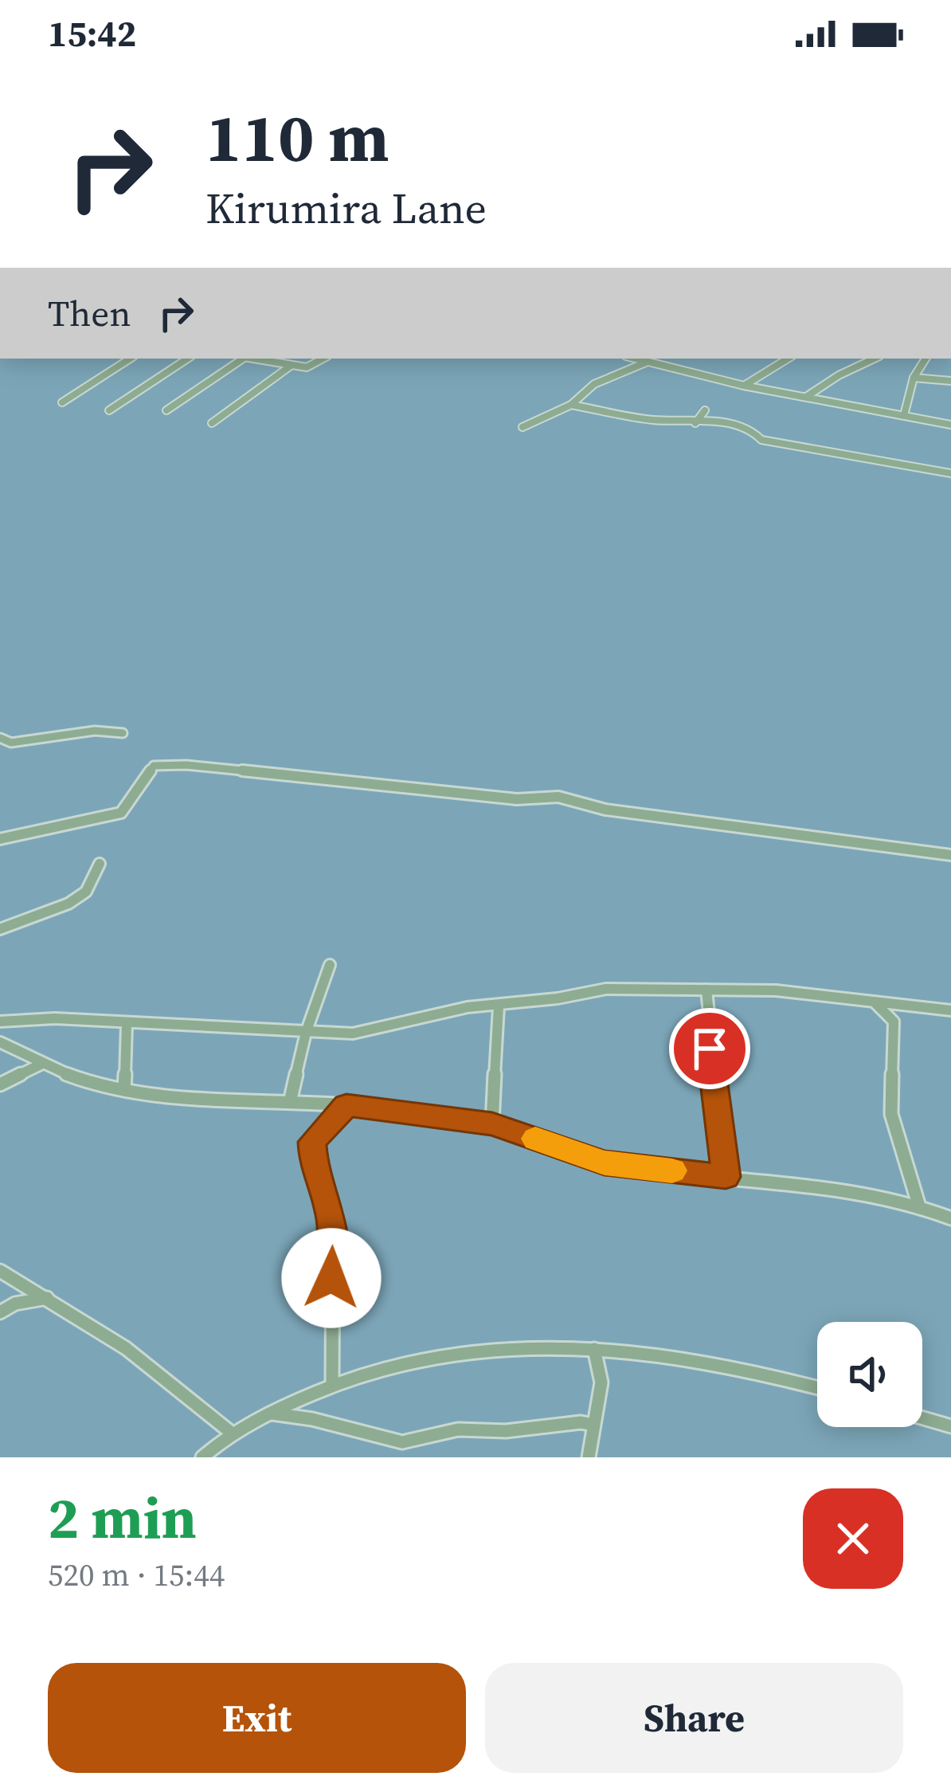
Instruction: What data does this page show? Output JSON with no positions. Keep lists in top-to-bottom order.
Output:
{
  "page": {
    "status": "15:42",
    "turn": ["110 m", "Kirumira Lane"],
    "then": "Then",
    "heading": ["2 min", "520 m · 15:44"],
    "buttons": ["Exit", "Share"]
  }
}
